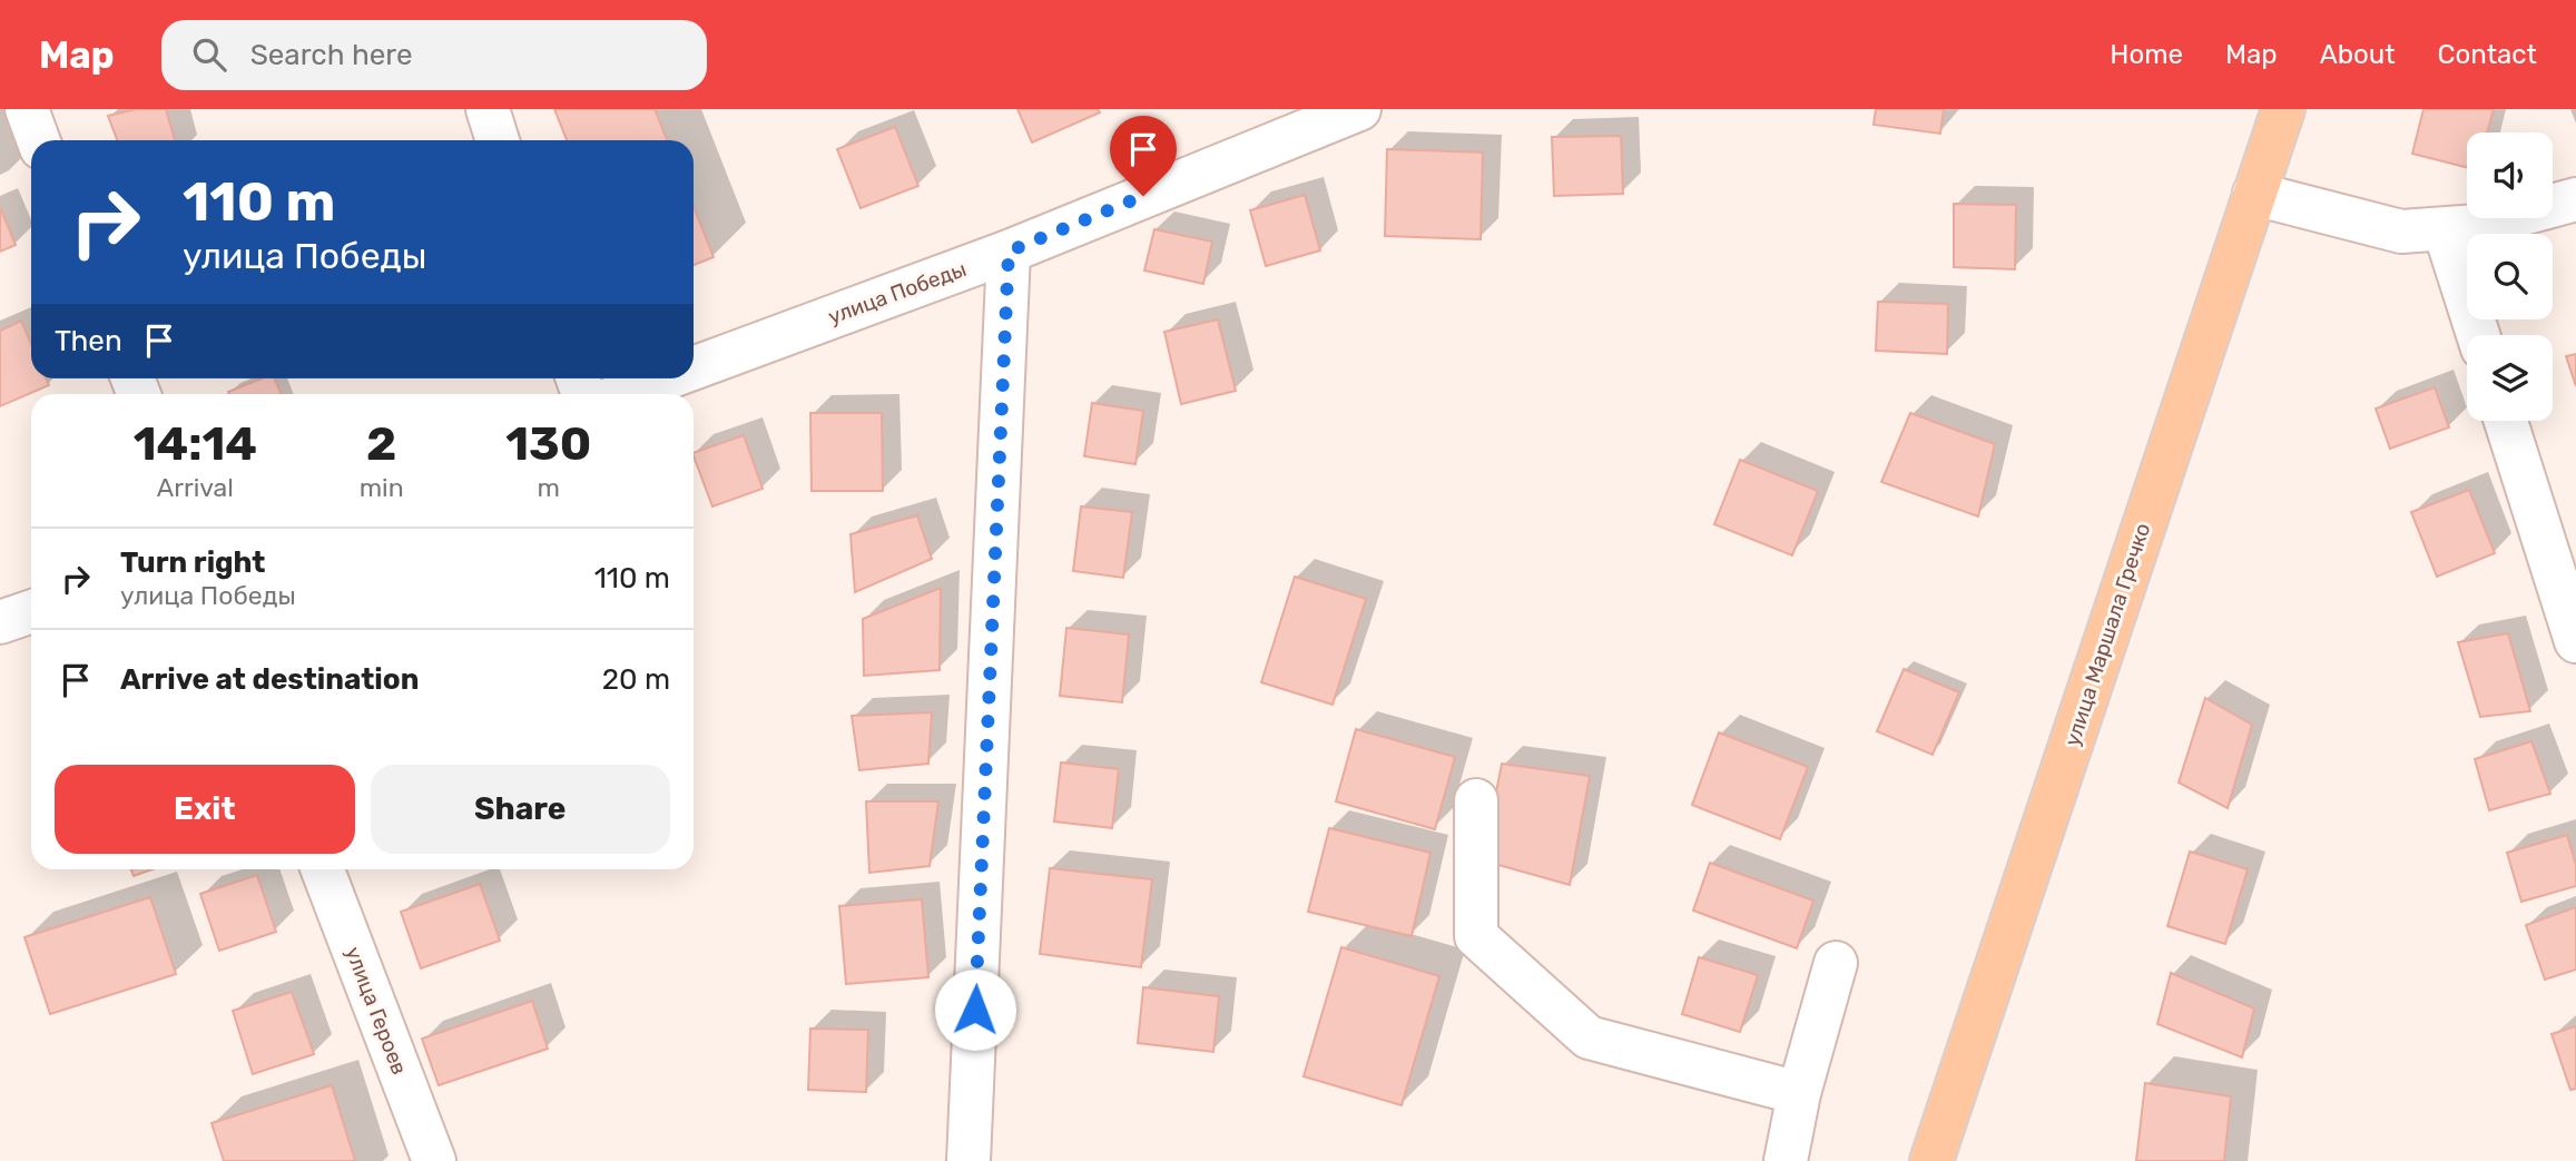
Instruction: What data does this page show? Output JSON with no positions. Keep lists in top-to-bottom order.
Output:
{
  "streets": {
    "main road": ["улица Маршала Гречко"],
    "street": ["улица Победы", "улица Героев"]
  },
  "page": {
    "header": "Map",
    "search": "Search here",
    "nav": [
      "Home",
      "Map",
      "About",
      "Contact"
    ],
    "turn": ["110 m", "улица Победы"],
    "then": "Then",
    "eta": [
      "14:14",
      "Arrival",
      "2",
      "min",
      "130",
      "m"
    ],
    "list": [
      {
        "name": "Turn right",
        "note": "улица Победы",
        "value": "110 m"
      },
      {
        "name": "Arrive at destination",
        "value": "20 m"
      }
    ],
    "buttons": ["Exit", "Share"]
  }
}
